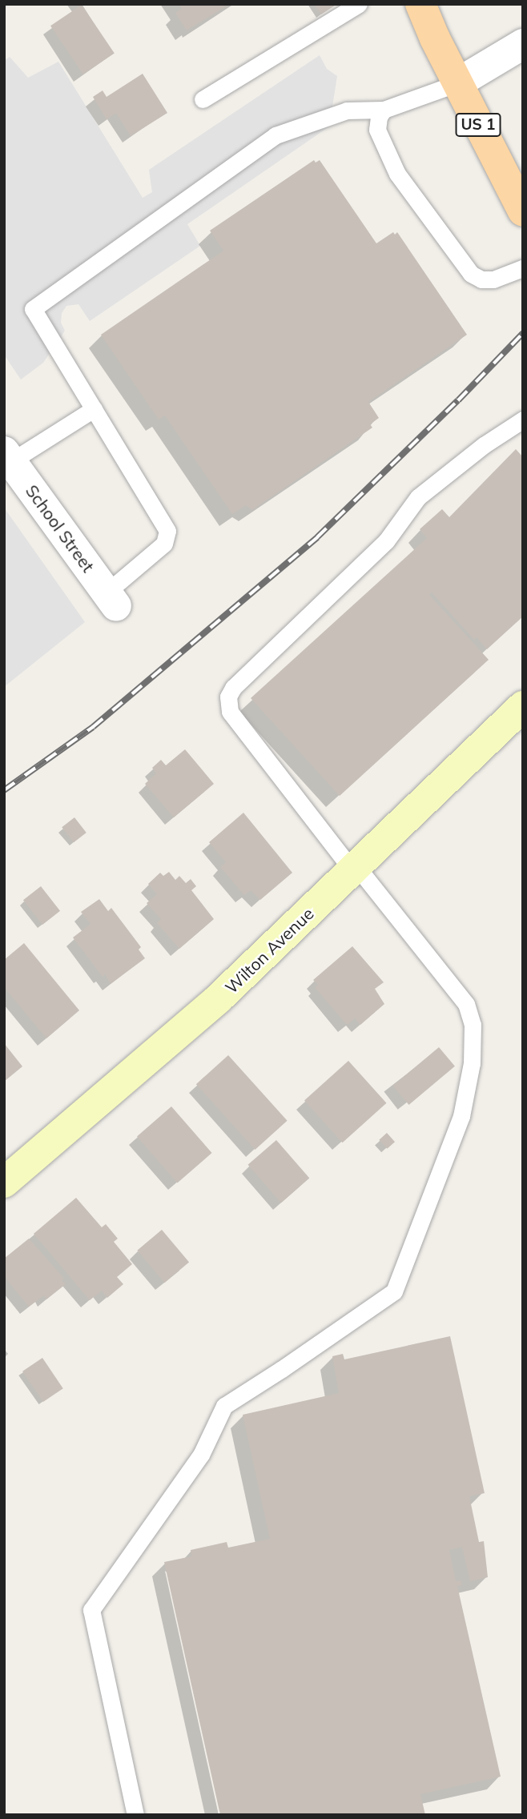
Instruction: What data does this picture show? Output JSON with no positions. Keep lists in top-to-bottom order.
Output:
{
  "streets": {
    "main road": ["US 1", "Wilton Avenue"],
    "street": ["School Street"]
  }
}
